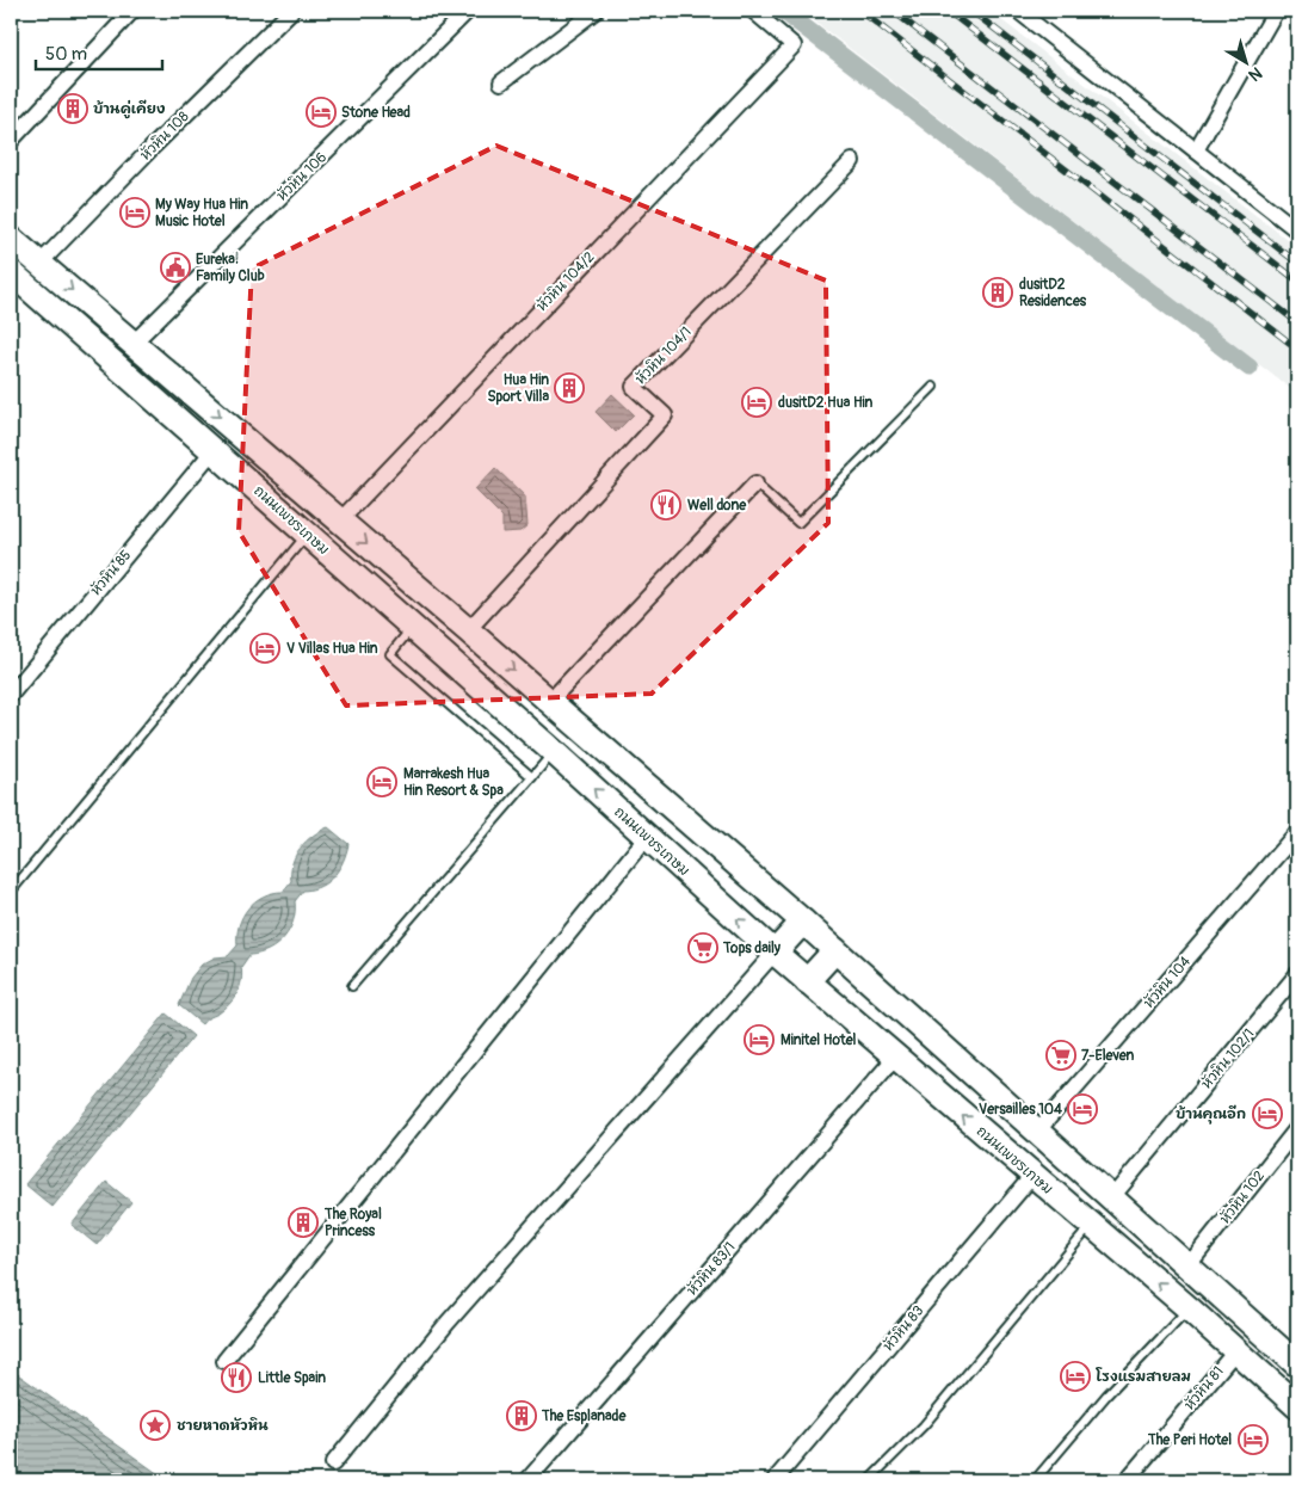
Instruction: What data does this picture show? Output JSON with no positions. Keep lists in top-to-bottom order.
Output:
{
  "streets": {
    "main road": ["ถนนเพชรเกษม"],
    "street": [
      "หัวหิน 108",
      "หัวหิน 106",
      "หัวหิน 104/2",
      "หัวหิน 104/1",
      "หัวหิน 85",
      "หัวหิน 104",
      "หัวหิน 102/1",
      "หัวหิน 102",
      "หัวหิน 83/1",
      "หัวหิน 83",
      "หัวหิน 81"
    ]
  },
  "crossings": [
    ["หัวหิน 108", "ถนนเพชรเกษม"],
    ["หัวหิน 106", "ถนนเพชรเกษม"],
    ["หัวหิน 104/2", "ถนนเพชรเกษม"],
    ["หัวหิน 104/1", "ถนนเพชรเกษม"],
    ["ถนนเพชรเกษม", "หัวหิน 85"],
    ["ถนนเพชรเกษม", "หัวหิน 104"],
    ["ถนนเพชรเกษม", "หัวหิน 102/1"],
    ["ถนนเพชรเกษม", "หัวหิน 102"],
    ["ถนนเพชรเกษม", "หัวหิน 83/1"],
    ["ถนนเพชรเกษม", "หัวหิน 83"],
    ["ถนนเพชรเกษม", "หัวหิน 81"]
  ],
  "places": {
    "building": [
      "บ้านคู่เคียง",
      "dusitD2 Residences",
      "Hua Hin Sport Villa",
      "The Royal Princess",
      "The Esplanade"
    ],
    "hotel": [
      "Stone Head",
      "My Way Hua Hin Music Hotel",
      "dusitD2 Hua Hin",
      "V Villas Hua Hin",
      "Marrakesh Hua Hin Resort & Spa",
      "Minitel Hotel",
      "Versailles 104",
      "บ้านคุณอีก",
      "โรงแรมสายลม",
      "The Peri Hotel"
    ],
    "public building": ["Eureka! Family Club"],
    "restaurant": ["Well done", "Little Spain"],
    "supermarket": ["Tops daily", "7-Eleven"],
    "place": ["ชายหาดหัวหิน"]
  },
  "scale_bar": "50 m",
  "north": "bottom right"
}
